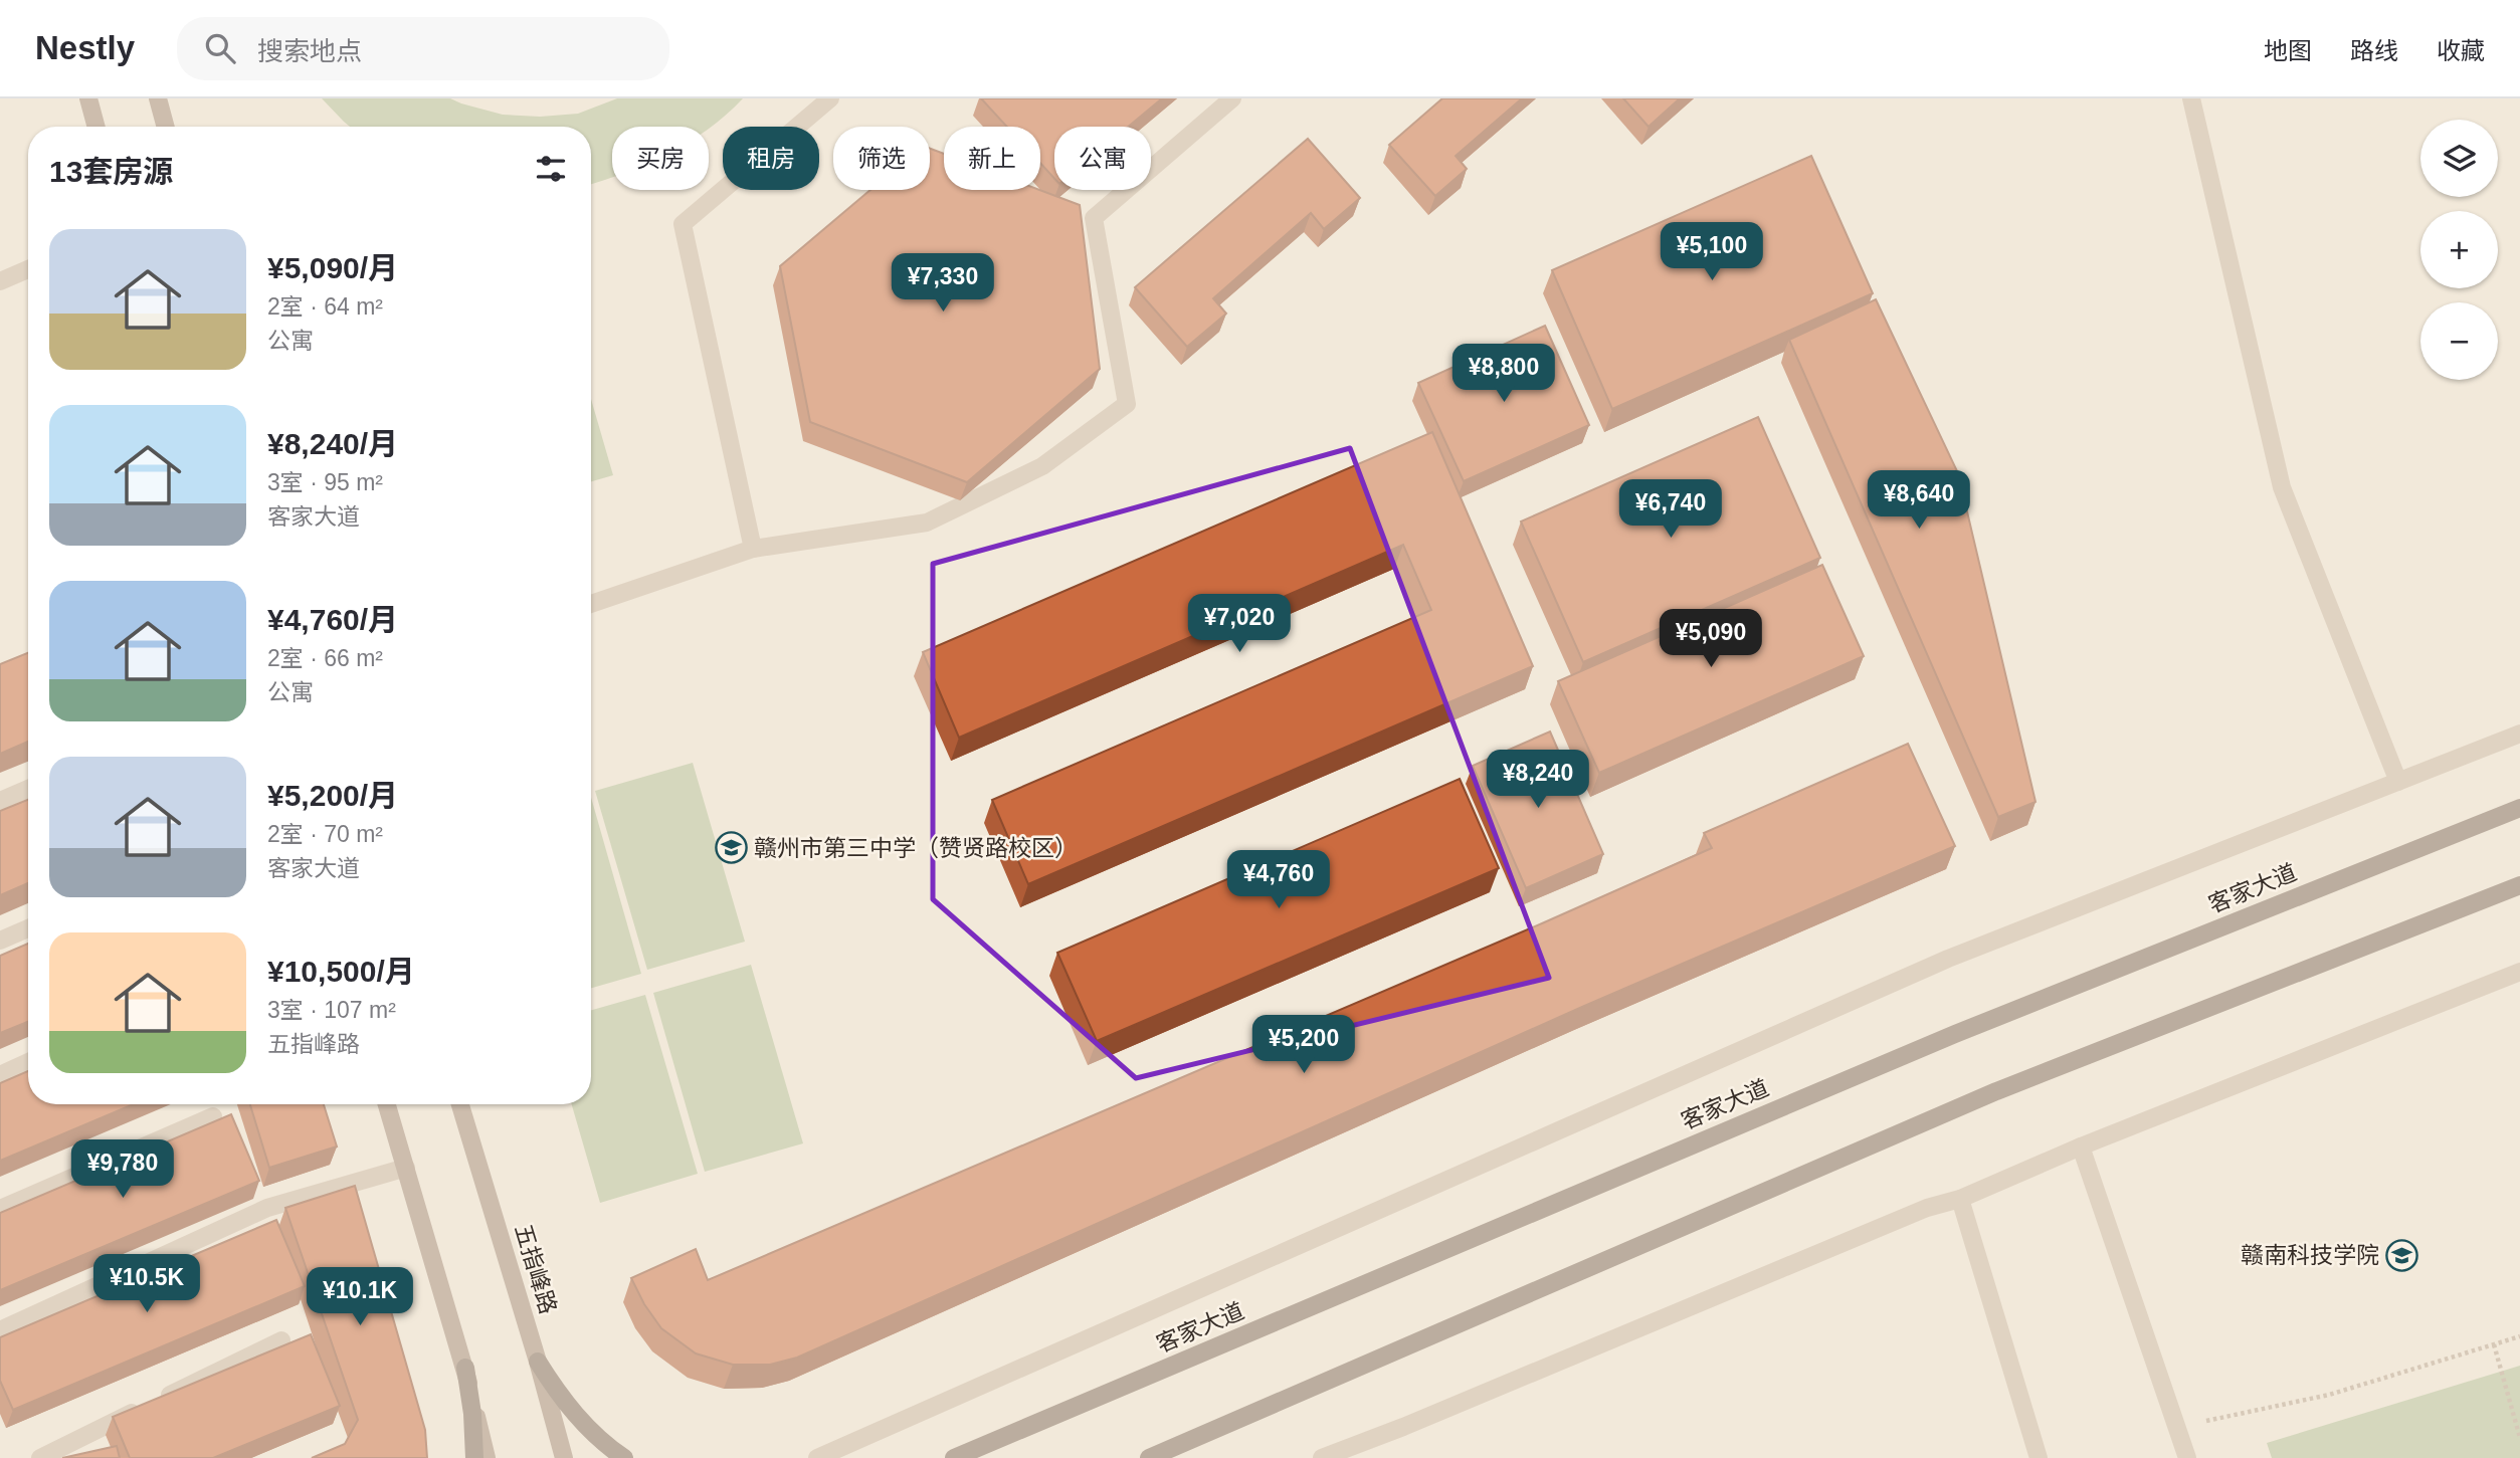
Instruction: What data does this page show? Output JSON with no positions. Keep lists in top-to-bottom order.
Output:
{
  "streets": {
    "main road": ["客家大道", "五指峰路"]
  },
  "places": {
    "school or university": ["赣州市第三中学（赞贤路校区）", "赣南科技学院"]
  },
  "page": {
    "header": "Nestly",
    "search": "搜索地点",
    "nav": ["地图", "路线", "收藏"],
    "map_buttons": ["+", "−"],
    "chip": [
      "买房",
      "租房",
      "筛选",
      "新上",
      "公寓"
    ],
    "heading": "13套房源",
    "list": [
      {
        "name": "¥5,090/月",
        "note": "2室 · 64 m² · 公寓"
      },
      {
        "name": "¥8,240/月",
        "note": "3室 · 95 m² · 客家大道"
      },
      {
        "name": "¥4,760/月",
        "note": "2室 · 66 m² · 公寓"
      },
      {
        "name": "¥5,200/月",
        "note": "2室 · 70 m² · 客家大道"
      },
      {
        "name": "¥10,500/月",
        "note": "3室 · 107 m² · 五指峰路"
      }
    ],
    "price": [
      "¥5,100",
      "¥7,330",
      "¥8,800",
      "¥8,640",
      "¥6,740",
      "¥7,020",
      "¥5,090",
      "¥8,240",
      "¥4,760",
      "¥5,200",
      "¥9,780",
      "¥10.5K",
      "¥10.1K"
    ]
  }
}
